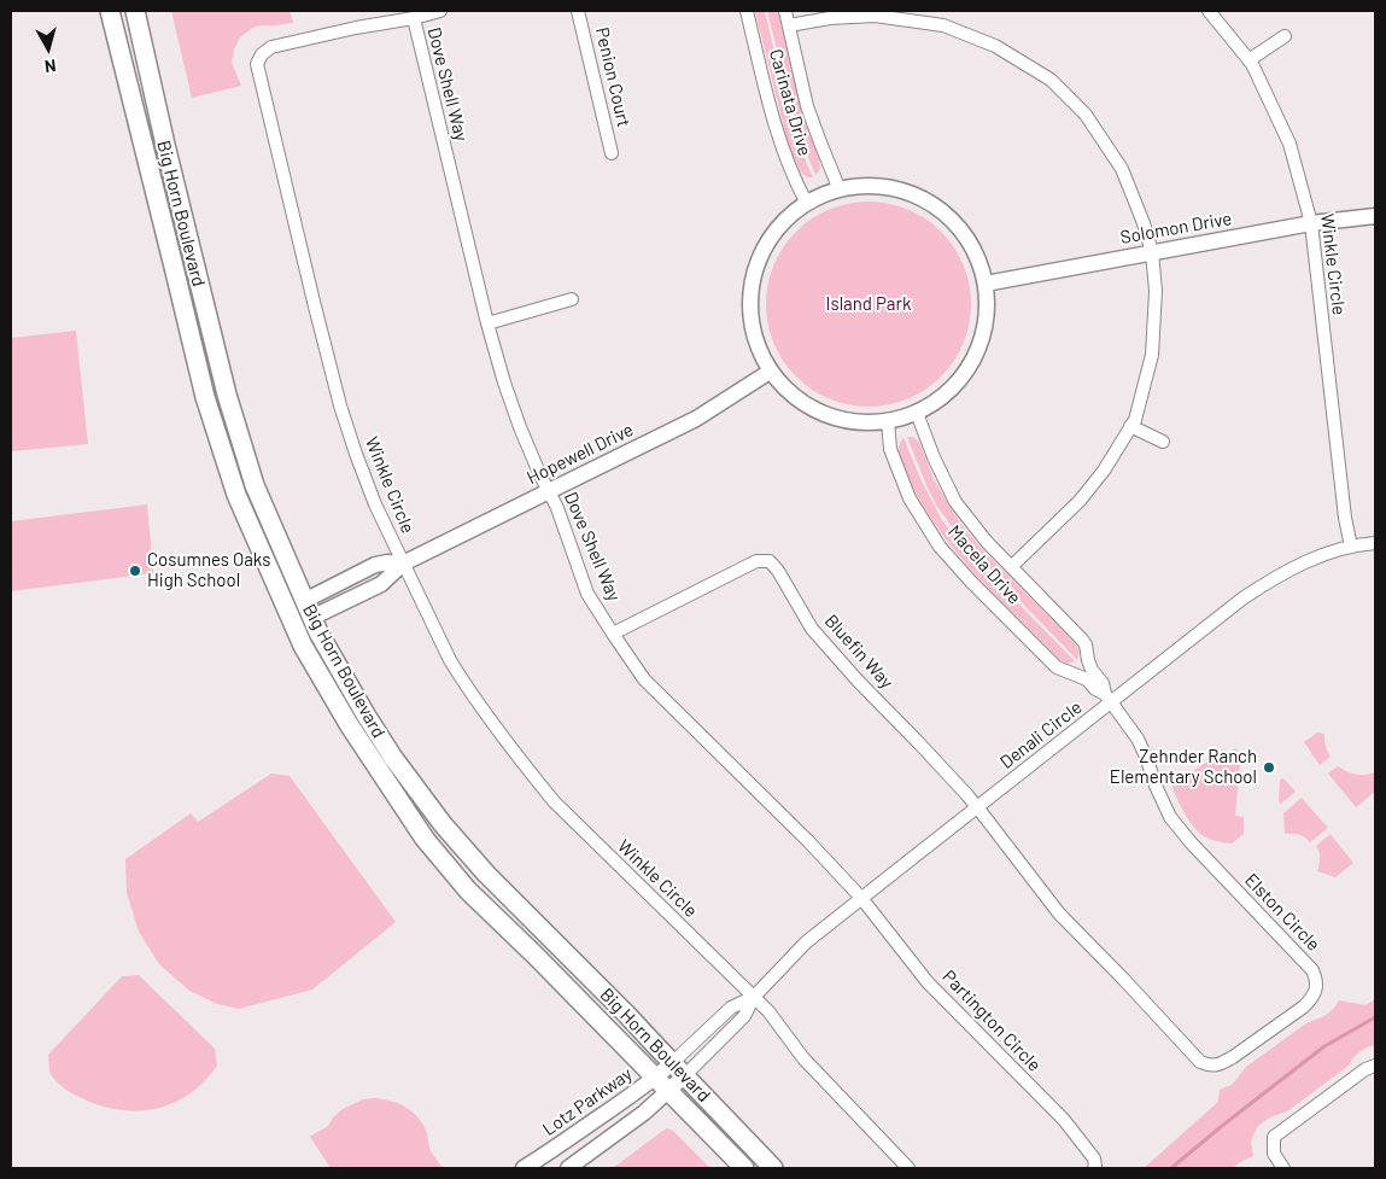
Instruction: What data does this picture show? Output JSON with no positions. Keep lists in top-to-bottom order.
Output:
{
  "streets": {
    "main road": ["Big Horn Boulevard"],
    "street": [
      "Penion Court",
      "Dove Shell Way",
      "Carinata Drive",
      "Solomon Drive",
      "Winkle Circle",
      "Hopewell Drive",
      "Macela Drive",
      "Bluefin Way",
      "Denali Circle",
      "Elston Circle",
      "Partington Circle",
      "Lotz Parkway"
    ]
  },
  "crossings": [
    ["Dove Shell Way", "Winkle Circle"],
    ["Dove Shell Way", "Hopewell Drive"],
    ["Dove Shell Way", "Bluefin Way"],
    ["Dove Shell Way", "Denali Circle"],
    ["Dove Shell Way", "Partington Circle"],
    ["Big Horn Boulevard", "Hopewell Drive"],
    ["Big Horn Boulevard", "Denali Circle"],
    ["Big Horn Boulevard", "Lotz Parkway"],
    ["Solomon Drive", "Winkle Circle"],
    ["Winkle Circle", "Hopewell Drive"],
    ["Winkle Circle", "Denali Circle"],
    ["Macela Drive", "Denali Circle"],
    ["Macela Drive", "Elston Circle"],
    ["Bluefin Way", "Denali Circle"],
    ["Bluefin Way", "Elston Circle"],
    ["Denali Circle", "Elston Circle"],
    ["Denali Circle", "Partington Circle"],
    ["Denali Circle", "Lotz Parkway"]
  ],
  "parks": ["Island Park"],
  "places": ["Cosumnes Oaks High School", "Zehnder Ranch Elementary School"],
  "north": "bottom"
}
